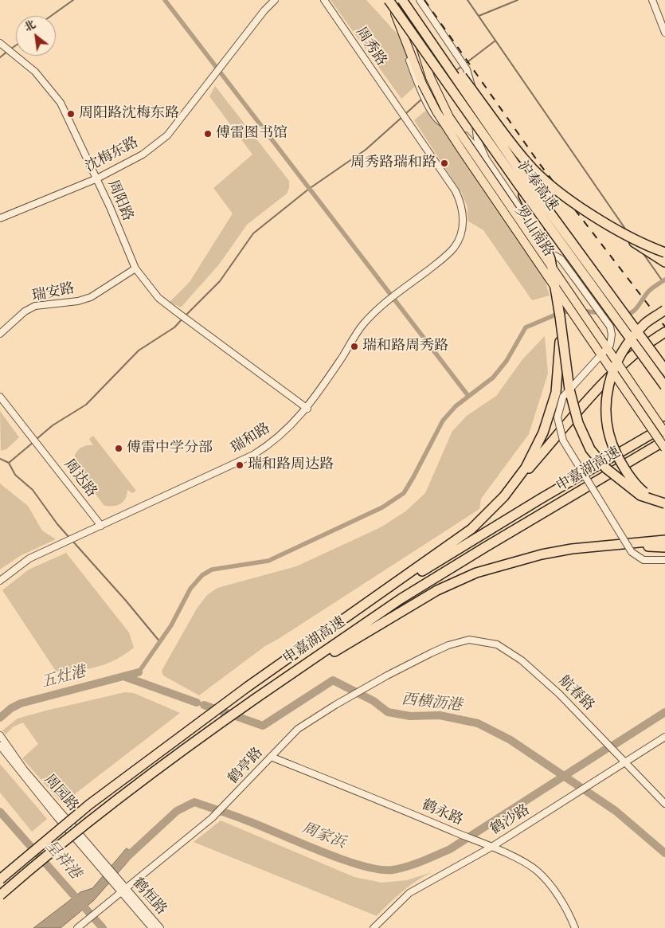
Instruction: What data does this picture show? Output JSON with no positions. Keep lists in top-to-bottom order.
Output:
{
  "streets": {
    "highway": ["沪奉高速", "申嘉湖高速"],
    "main road": ["罗山南路"],
    "street": [
      "周秀路",
      "沈梅东路",
      "周阳路",
      "瑞安路",
      "瑞和路",
      "周达路",
      "航春路",
      "鹤亭路",
      "周园路",
      "鹤永路",
      "鹤沙路",
      "鹤恒路"
    ]
  },
  "crossings": [
    ["周秀路", "瑞和路"],
    ["沈梅东路", "周阳路"],
    ["沪奉高速", "罗山南路"],
    ["周阳路", "瑞安路"],
    ["周阳路", "瑞和路"],
    ["瑞和路", "周达路"],
    ["航春路", "鹤亭路"],
    ["航春路", "鹤沙路"],
    ["鹤亭路", "鹤永路"],
    ["鹤亭路", "鹤恒路"],
    ["周园路", "鹤恒路"],
    ["鹤永路", "鹤沙路"]
  ],
  "water": [
    "五灶港",
    "西横沥港",
    "周家浜",
    "呈祥港"
  ],
  "places": [
    "周阳路沈梅东路",
    "傅雷图书馆",
    "周秀路瑞和路",
    "瑞和路周秀路",
    "傅雷中学分部",
    "瑞和路周达路"
  ],
  "north": "top left"
}
